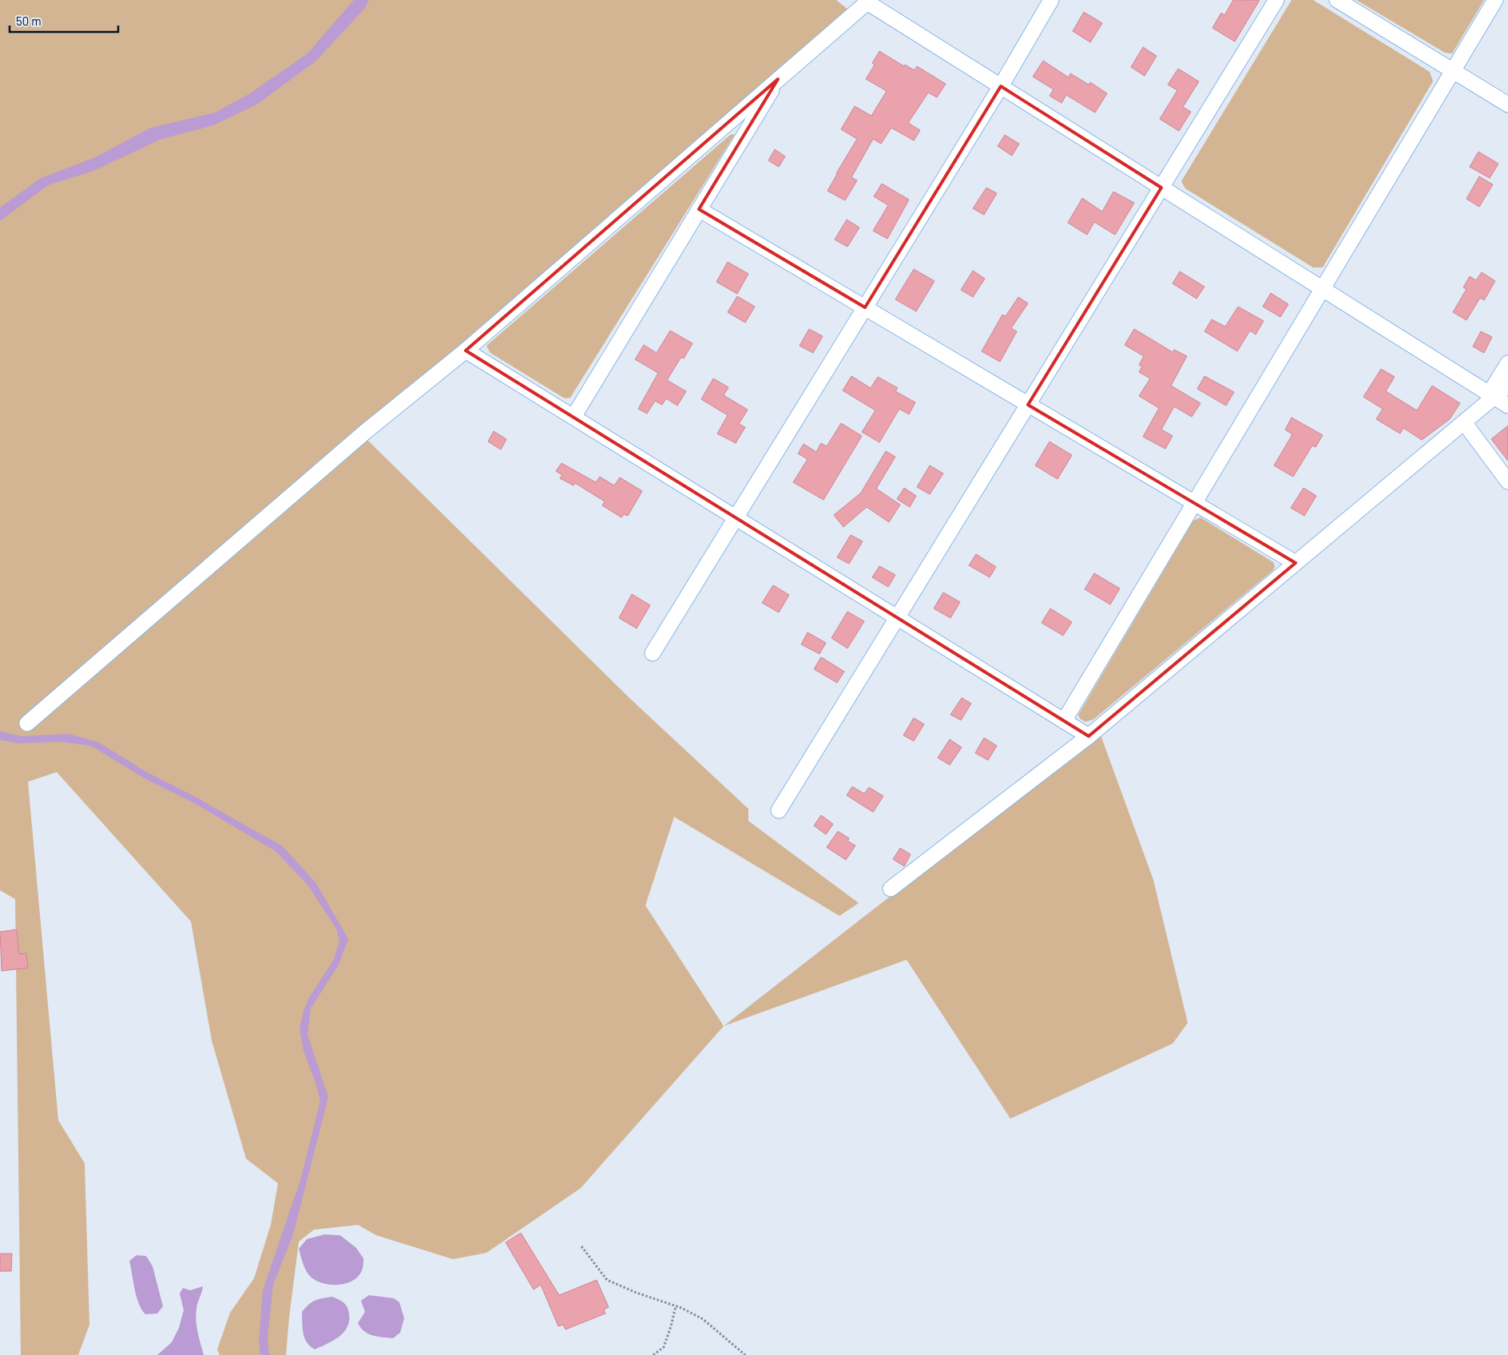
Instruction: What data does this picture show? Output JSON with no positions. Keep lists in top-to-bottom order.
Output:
{
  "scale_bar": "50 m"
}
